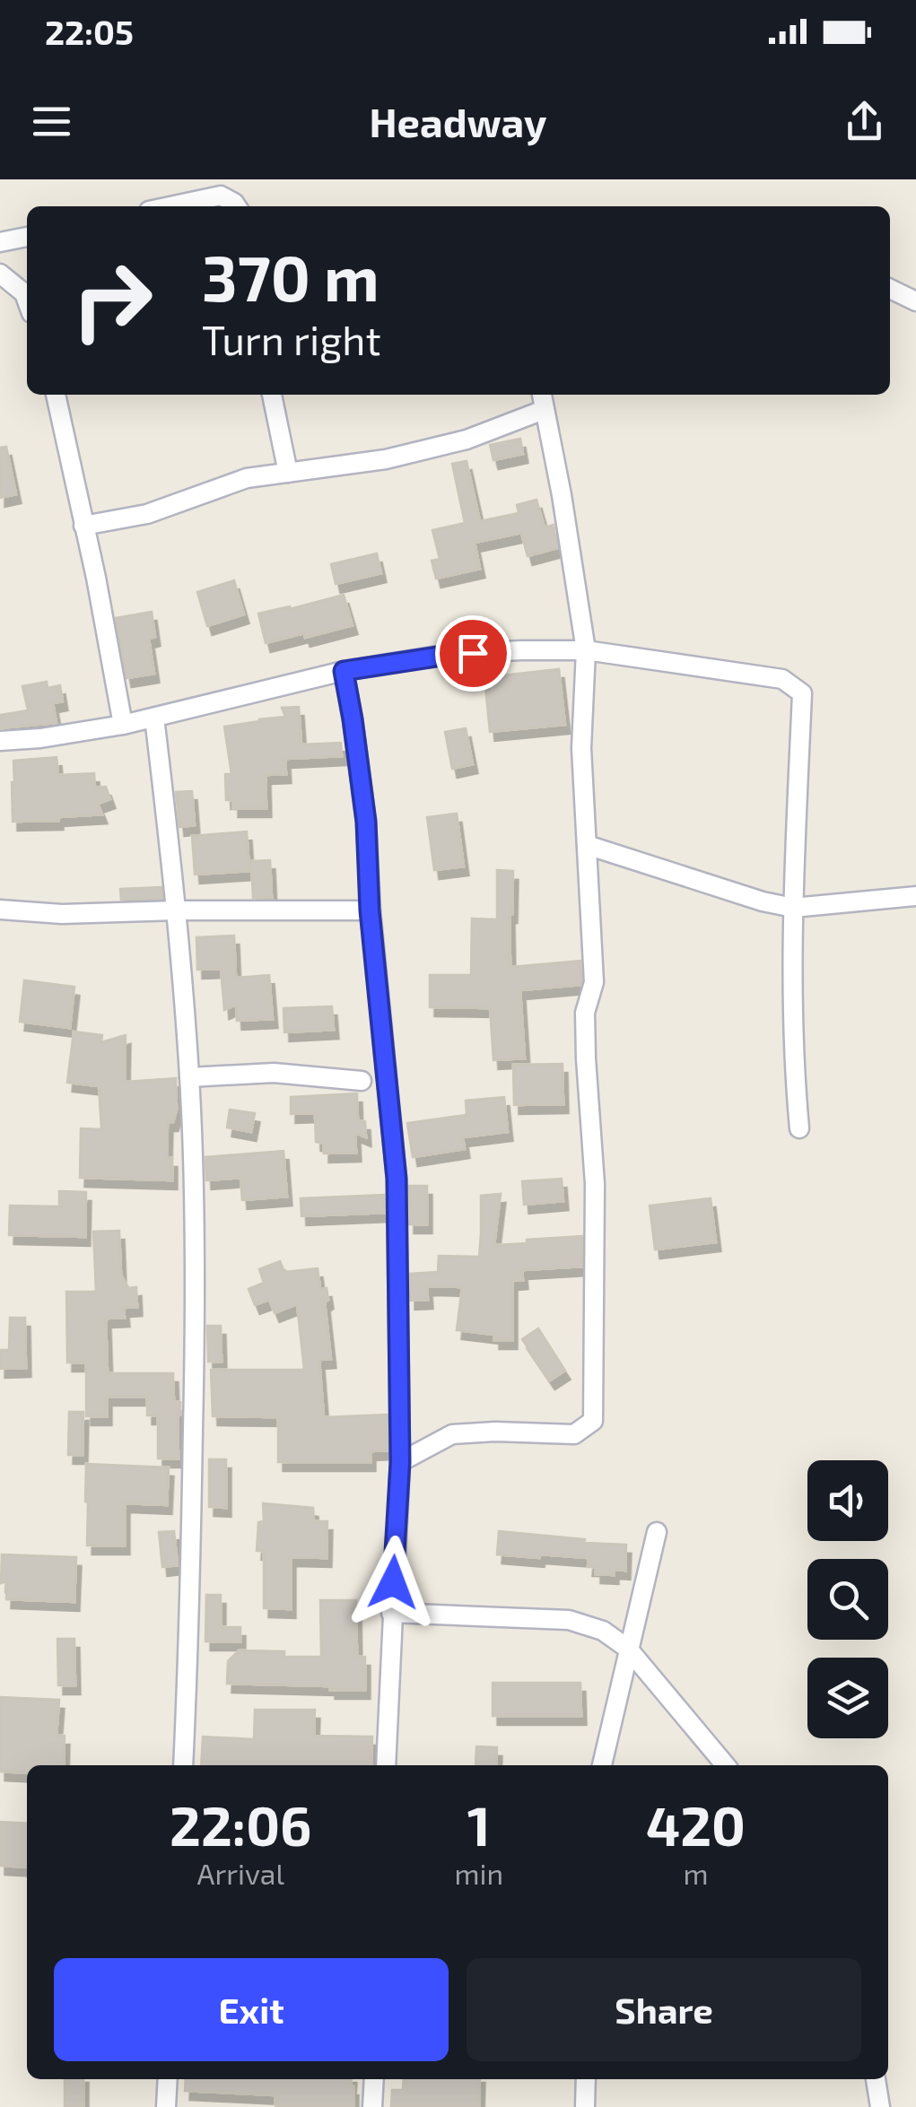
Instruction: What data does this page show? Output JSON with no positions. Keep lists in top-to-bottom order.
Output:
{
  "page": {
    "status": "22:05",
    "header": "Headway",
    "turn": ["370 m", "Turn right"],
    "eta": [
      "22:06",
      "Arrival",
      "1",
      "min",
      "420",
      "m"
    ],
    "buttons": ["Exit", "Share"]
  }
}
